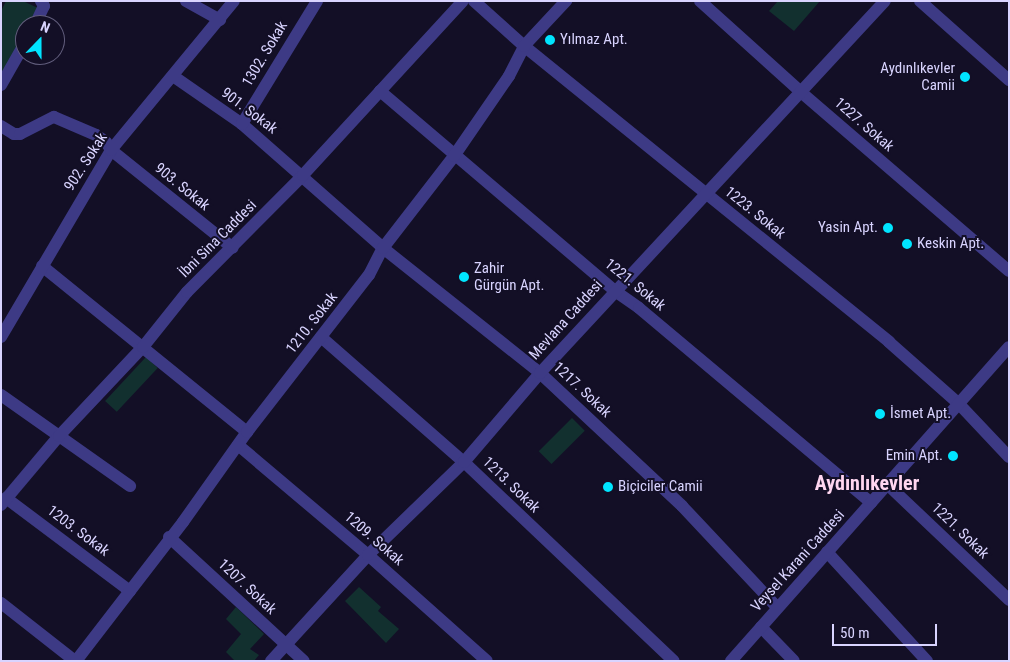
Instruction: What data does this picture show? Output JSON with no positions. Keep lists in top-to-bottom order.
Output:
{
  "streets": {
    "street": [
      "1302. Sokak",
      "901. Sokak",
      "1227. Sokak",
      "902. Sokak",
      "903. Sokak",
      "1223. Sokak",
      "İbni Sina Caddesi",
      "1221. Sokak",
      "Mevlana Caddesi",
      "1210. Sokak",
      "1217. Sokak",
      "1213. Sokak",
      "1203. Sokak",
      "1209. Sokak",
      "Veysel Karani Caddesi",
      "1207. Sokak"
    ]
  },
  "crossings": [
    ["1302. Sokak", "901. Sokak"],
    ["901. Sokak", "902. Sokak"],
    ["901. Sokak", "İbni Sina Caddesi"],
    ["901. Sokak", "1217. Sokak"],
    ["1227. Sokak", "Mevlana Caddesi"],
    ["902. Sokak", "903. Sokak"],
    ["903. Sokak", "İbni Sina Caddesi"],
    ["1223. Sokak", "Mevlana Caddesi"],
    ["1223. Sokak", "1210. Sokak"],
    ["1223. Sokak", "Veysel Karani Caddesi"],
    ["İbni Sina Caddesi", "1221. Sokak"],
    ["İbni Sina Caddesi", "1217. Sokak"],
    ["İbni Sina Caddesi", "1203. Sokak"],
    ["1221. Sokak", "Mevlana Caddesi"],
    ["1221. Sokak", "1210. Sokak"],
    ["1221. Sokak", "Veysel Karani Caddesi"],
    ["Mevlana Caddesi", "1217. Sokak"],
    ["Mevlana Caddesi", "1213. Sokak"],
    ["Mevlana Caddesi", "1209. Sokak"],
    ["Mevlana Caddesi", "1207. Sokak"],
    ["1210. Sokak", "1217. Sokak"],
    ["1210. Sokak", "1213. Sokak"],
    ["1210. Sokak", "1203. Sokak"],
    ["1210. Sokak", "1209. Sokak"],
    ["1210. Sokak", "1207. Sokak"],
    ["1217. Sokak", "Veysel Karani Caddesi"]
  ],
  "districts": ["Aydınlıkevler"],
  "places": [
    "Yılmaz Apt.",
    "Aydınlıkevler Camii",
    "Yasin Apt.",
    "Keskin Apt.",
    "Zahir Gürgün Apt.",
    "İsmet Apt.",
    "Emin Apt.",
    "Biçiciler Camii"
  ],
  "scale_bar": "50 m",
  "north": "top"
}
